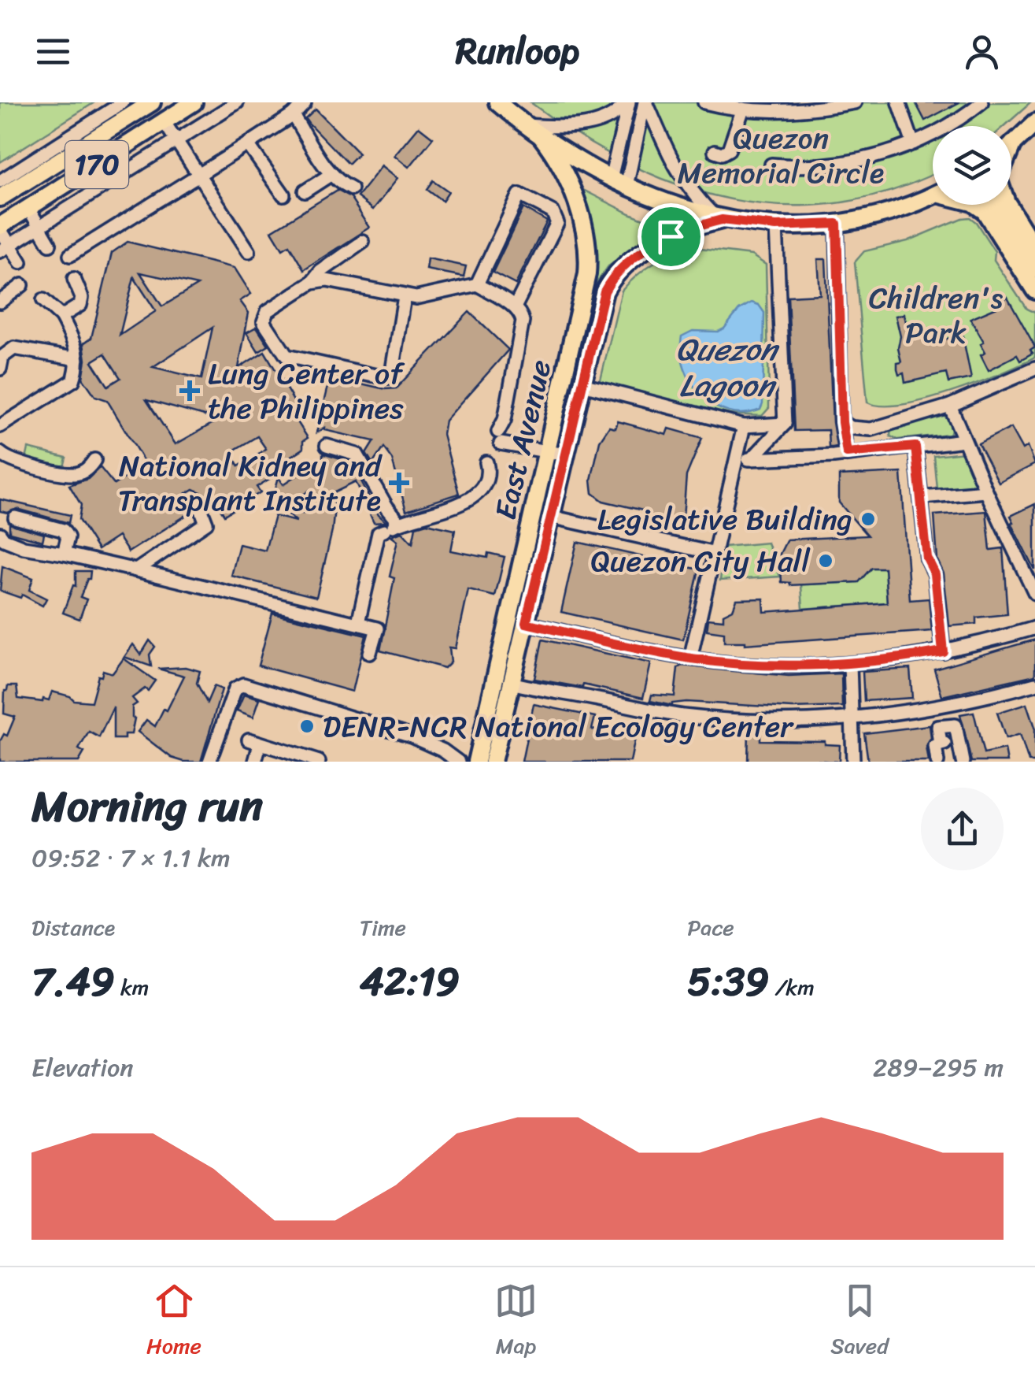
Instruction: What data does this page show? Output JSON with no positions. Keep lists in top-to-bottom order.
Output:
{
  "streets": {
    "main road": ["170", "East Avenue"]
  },
  "water": ["Quezon Lagoon"],
  "parks": ["Quezon Memorial Circle", "Children's Park"],
  "places": {
    "health": ["Lung Center of the Philippines", "National Kidney and Transplant Institute"],
    "other": ["Legislative Building", "Quezon City Hall", "DENR-NCR National Ecology Center"]
  },
  "page": {
    "header": "Runloop",
    "heading": ["Morning run", "09:52 · 7 × 1.1 km"],
    "stats": [
      ["Distance", "7.49 km"],
      ["Time", "42:19"],
      ["Pace", "5:39 /km"]
    ],
    "chart": ["Elevation", "289–295 m"],
    "tabs": ["Home", "Map", "Saved"]
  }
}
